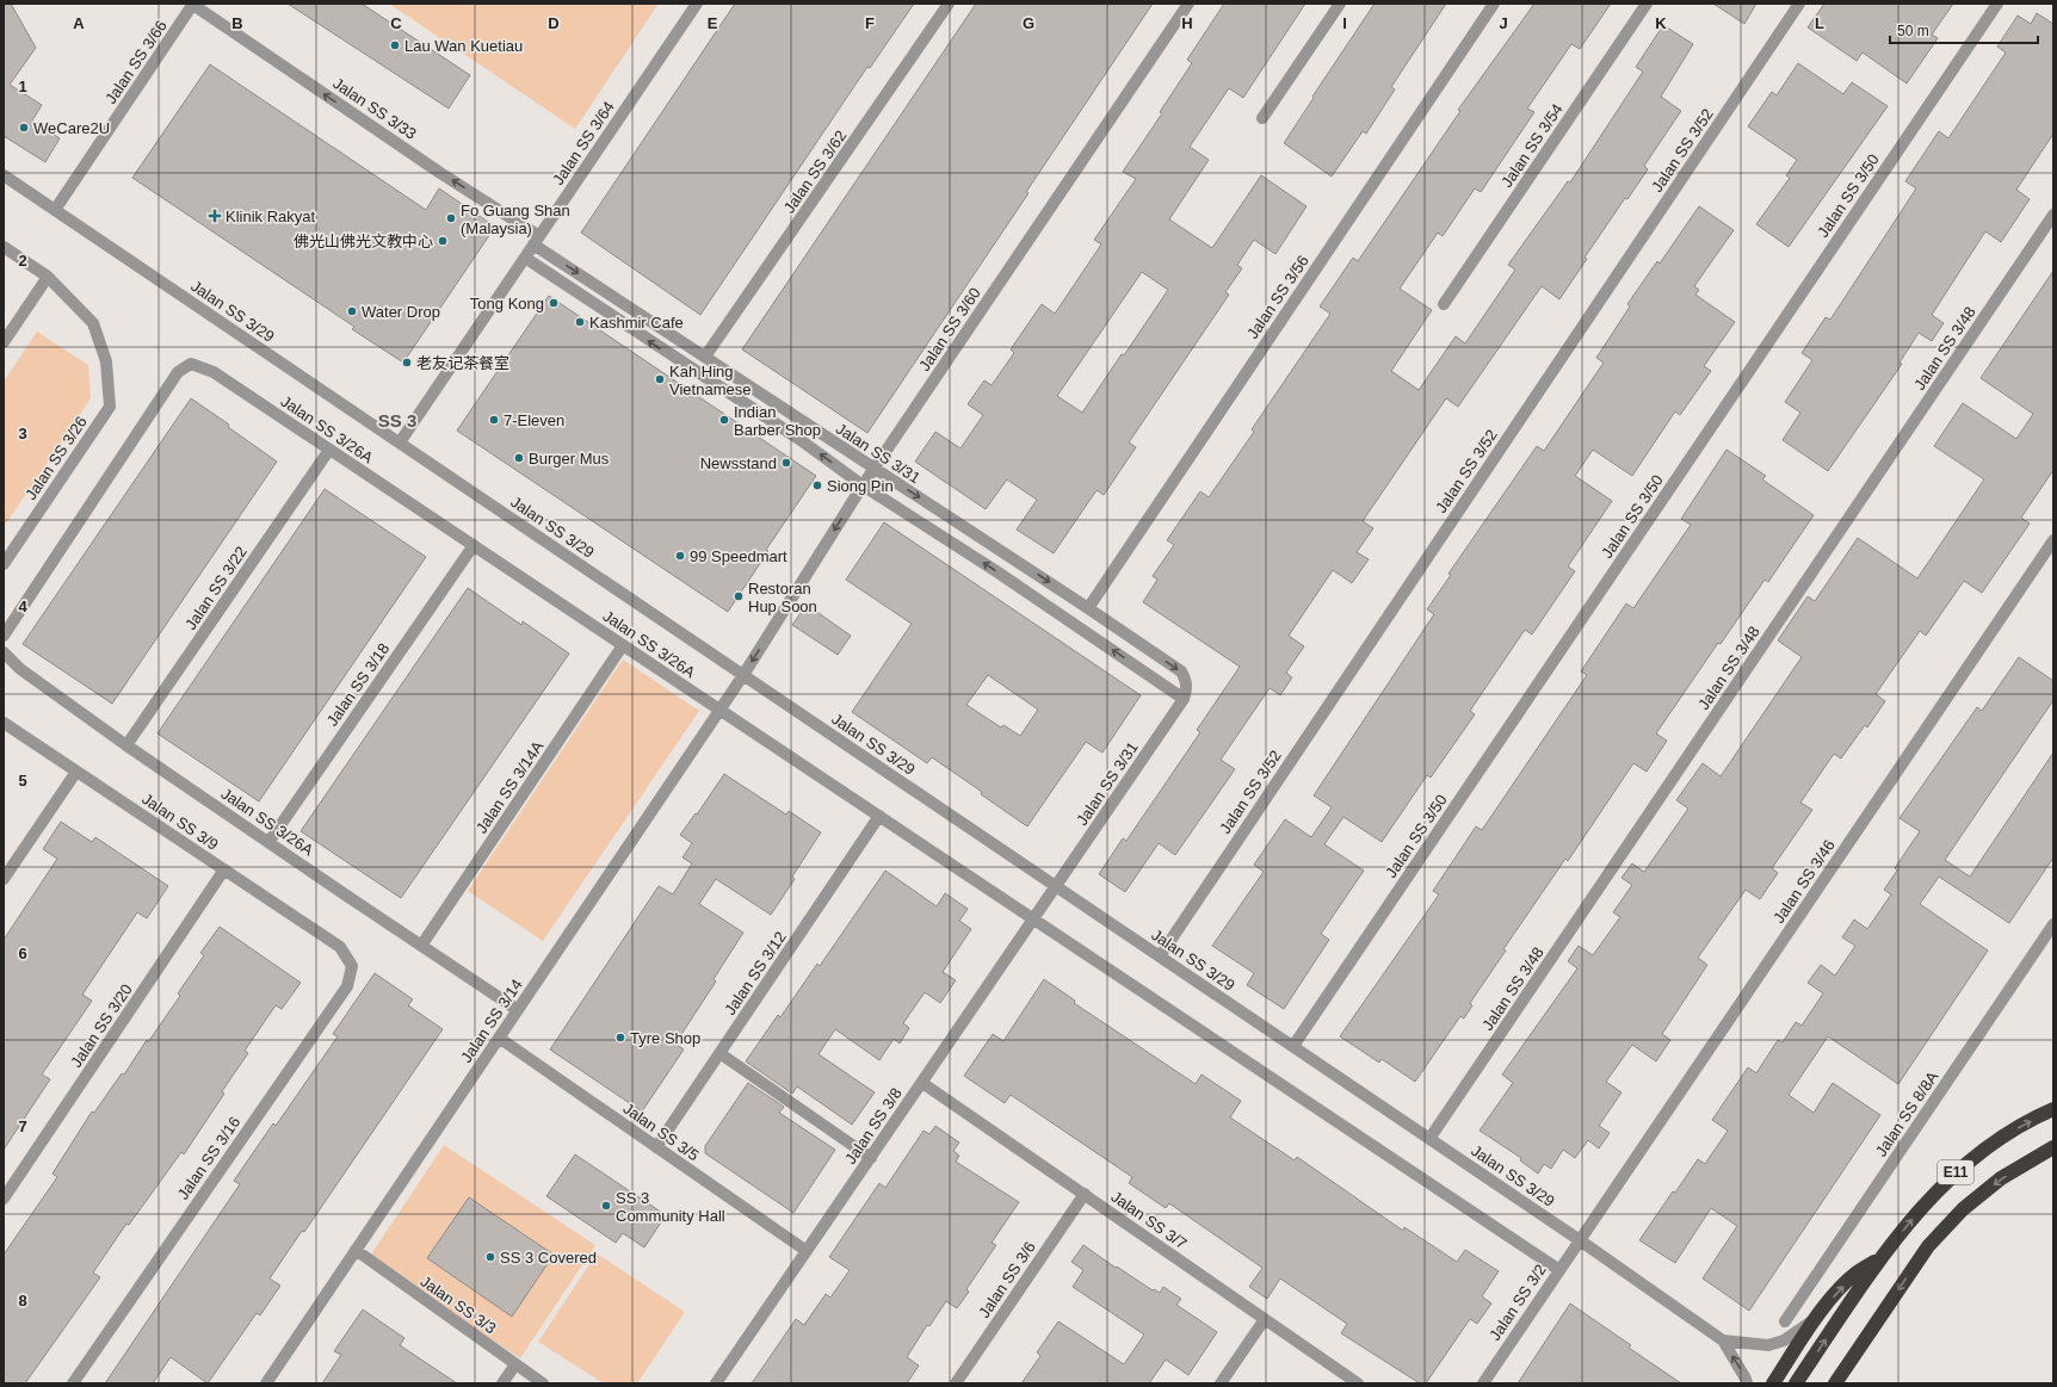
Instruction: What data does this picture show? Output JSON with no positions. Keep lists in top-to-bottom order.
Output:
{
  "streets": {
    "highway": ["E11"],
    "street": [
      "Jalan SS 3/66",
      "Jalan SS 3/33",
      "Jalan SS 3/64",
      "Jalan SS 3/54",
      "Jalan SS 3/52",
      "Jalan SS 3/62",
      "Jalan SS 3/50",
      "Jalan SS 3/56",
      "Jalan SS 3/29",
      "Jalan SS 3/60",
      "Jalan SS 3/48",
      "Jalan SS 3/26A",
      "Jalan SS 3/31",
      "Jalan SS 3/26",
      "Jalan SS 3/22",
      "Jalan SS 3/18",
      "Jalan SS 3/14A",
      "Jalan SS 3/9",
      "Jalan SS 3/46",
      "Jalan SS 3/12",
      "Jalan SS 3/14",
      "Jalan SS 3/20",
      "Jalan SS 8/8A",
      "Jalan SS 3/8",
      "Jalan SS 3/5",
      "Jalan SS 3/16",
      "Jalan SS 3/7",
      "Jalan SS 3/6",
      "Jalan SS 3/2",
      "Jalan SS 3/3"
    ]
  },
  "crossings": [
    ["Jalan SS 3/66", "Jalan SS 3/33"],
    ["Jalan SS 3/66", "Jalan SS 3/29"],
    ["Jalan SS 3/33", "Jalan SS 3/64"],
    ["Jalan SS 3/33", "Jalan SS 3/31"],
    ["Jalan SS 3/64", "Jalan SS 3/29"],
    ["Jalan SS 3/64", "Jalan SS 3/31"],
    ["Jalan SS 3/52", "Jalan SS 3/29"],
    ["Jalan SS 3/62", "Jalan SS 3/31"],
    ["Jalan SS 3/50", "Jalan SS 3/29"],
    ["Jalan SS 3/56", "Jalan SS 3/31"],
    ["Jalan SS 3/29", "Jalan SS 3/60"],
    ["Jalan SS 3/29", "Jalan SS 3/48"],
    ["Jalan SS 3/29", "Jalan SS 3/31"],
    ["Jalan SS 3/29", "Jalan SS 3/46"],
    ["Jalan SS 3/29", "Jalan SS 3/14"],
    ["Jalan SS 3/29", "Jalan SS 3/8"],
    ["Jalan SS 3/29", "Jalan SS 3/2"],
    ["Jalan SS 3/60", "Jalan SS 3/31"],
    ["Jalan SS 3/60", "Jalan SS 3/14"],
    ["Jalan SS 3/26A", "Jalan SS 3/22"],
    ["Jalan SS 3/26A", "Jalan SS 3/18"],
    ["Jalan SS 3/26A", "Jalan SS 3/14A"],
    ["Jalan SS 3/26A", "Jalan SS 3/12"],
    ["Jalan SS 3/26A", "Jalan SS 3/14"],
    ["Jalan SS 3/26A", "Jalan SS 3/8"],
    ["Jalan SS 3/26A", "Jalan SS 3/2"],
    ["Jalan SS 3/31", "Jalan SS 3/8"],
    ["Jalan SS 3/9", "Jalan SS 3/20"],
    ["Jalan SS 3/9", "Jalan SS 3/16"],
    ["Jalan SS 3/46", "Jalan SS 3/2"],
    ["Jalan SS 3/12", "Jalan SS 3/5"],
    ["Jalan SS 3/14", "Jalan SS 3/5"],
    ["Jalan SS 3/14", "Jalan SS 3/3"],
    ["Jalan SS 3/8", "Jalan SS 3/5"],
    ["Jalan SS 3/8", "Jalan SS 3/7"],
    ["Jalan SS 3/7", "Jalan SS 3/6"]
  ],
  "one_way": ["Jalan SS 3/33"],
  "districts": ["SS 3"],
  "places": {
    "other": [
      "Lau Wan Kuetiau",
      "WeCare2U",
      "Fo Guang Shan (Malaysia)",
      "佛光山佛光文教中心",
      "Tong Kong",
      "Water Drop",
      "Kashmir Cafe",
      "老友记茶餐室",
      "Kah Hing Vietnamese",
      "7-Eleven",
      "Indian Barber Shop",
      "Burger Mus",
      "Newsstand",
      "Siong Pin",
      "99 Speedmart",
      "Restoran Hup Soon",
      "Tyre Shop",
      "SS 3 Community Hall",
      "SS 3 Covered"
    ],
    "health": ["Klinik Rakyat"]
  },
  "scale_bar": "50 m",
  "grid": {
    "columns": [
      "A",
      "B",
      "C",
      "D",
      "E",
      "F",
      "G",
      "H",
      "I",
      "J",
      "K",
      "L"
    ],
    "rows": [
      "1",
      "2",
      "3",
      "4",
      "5",
      "6",
      "7",
      "8"
    ]
  }
}
